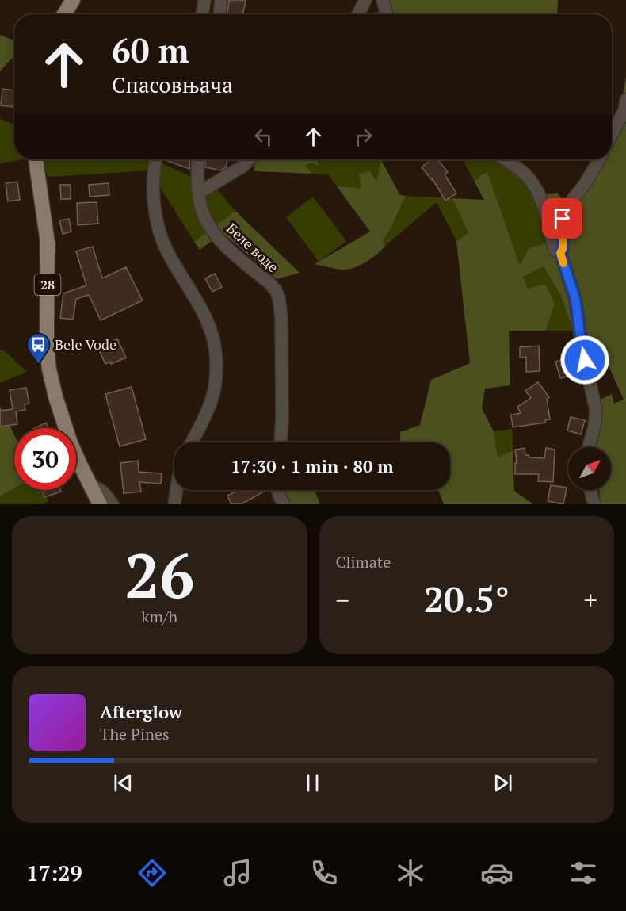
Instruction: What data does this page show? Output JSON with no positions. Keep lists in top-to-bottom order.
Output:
{
  "streets": {
    "main road": ["28"],
    "street": ["Беле воде"]
  },
  "places": {
    "bus stop": ["Bele Vode"]
  },
  "north": "top right",
  "page": {
    "turn": ["60 m", "Спасовњача"],
    "limit": "30",
    "trip": "17:30 · 1 min · 80 m",
    "tile": [
      ["26", "km/h"],
      "Climate"
    ],
    "heat": ["−", "20.5°", "+"],
    "song": ["Afterglow", "The Pines"],
    "tabs": "17:29"
  }
}
